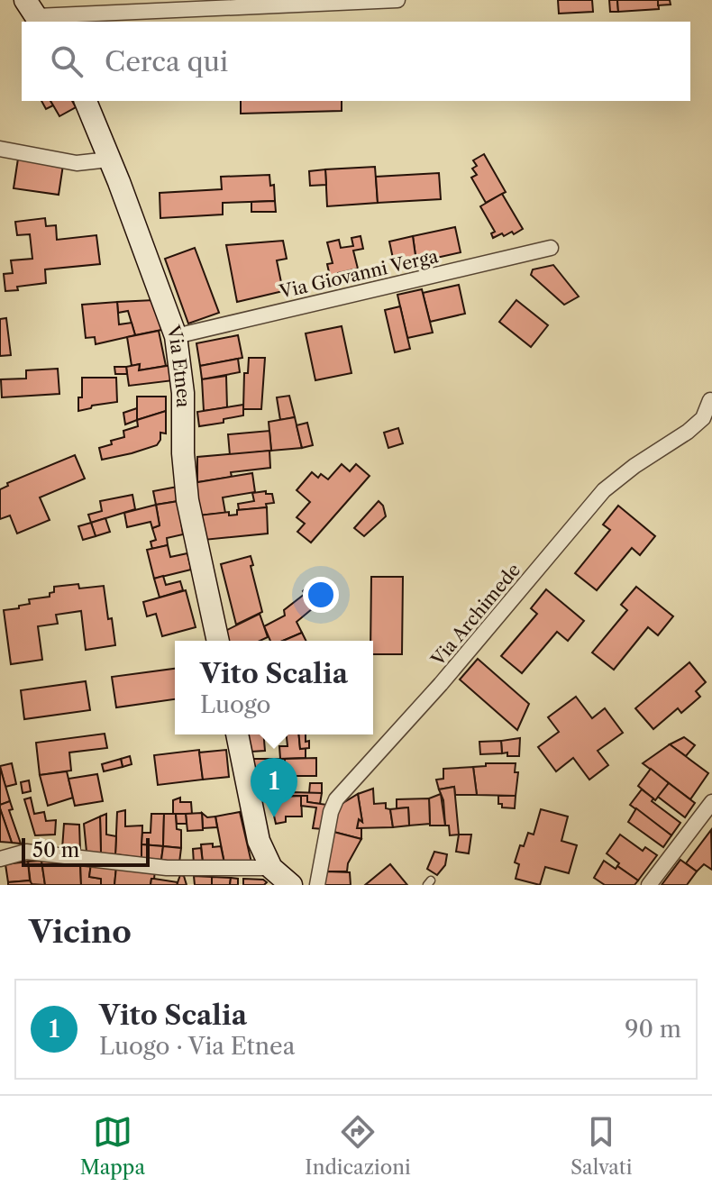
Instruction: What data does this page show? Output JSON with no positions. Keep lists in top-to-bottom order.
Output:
{
  "streets": {
    "main road": ["Via Etnea"],
    "street": ["Via Giovanni Verga", "Via Archimede"]
  },
  "crossings": [
    ["Via Giovanni Verga", "Via Etnea"]
  ],
  "scale_bar": "50 m",
  "page": {
    "search": "Cerca qui",
    "popup": ["Vito Scalia", "Luogo"],
    "pins": "1",
    "scale": "50 m",
    "heading": "Vicino",
    "list": [
      {
        "mark": "1",
        "name": "Vito Scalia",
        "note": "Luogo · Via Etnea",
        "value": "90 m"
      }
    ],
    "nav": ["Mappa", "Indicazioni", "Salvati"]
  }
}
